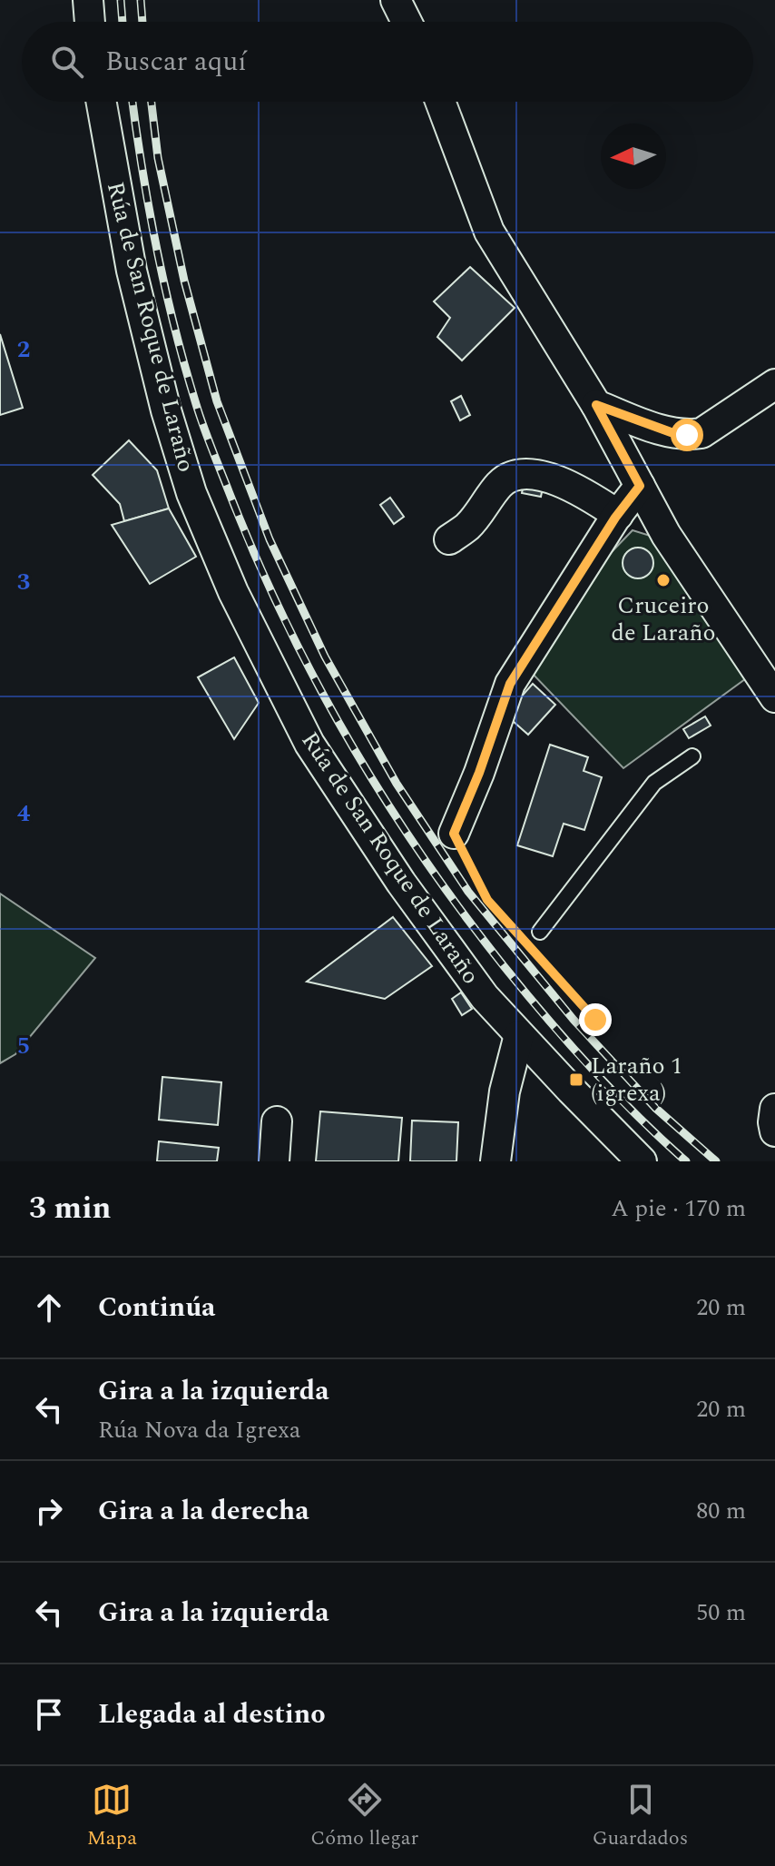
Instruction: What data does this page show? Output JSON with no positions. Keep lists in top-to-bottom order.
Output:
{
  "streets": {
    "street": ["Rúa de San Roque de Laraño"]
  },
  "places": {
    "other": ["Cruceiro de Laraño"],
    "transit": ["Laraño 1 (igrexa)"]
  },
  "north": "left",
  "page": {
    "search": "Buscar aquí",
    "heading": ["3 min", "A pie · 170 m"],
    "list": [
      ["Continúa", "20 m"],
      ["Gira a la izquierda", "Rúa Nova da Igrexa", "20 m"],
      ["Gira a la derecha", "80 m"],
      ["Gira a la izquierda", "50 m"],
      "Llegada al destino"
    ],
    "nav": ["Mapa", "Cómo llegar", "Guardados"]
  },
  "grid": {
    "rows": [
      "2",
      "3",
      "4",
      "5"
    ]
  }
}
